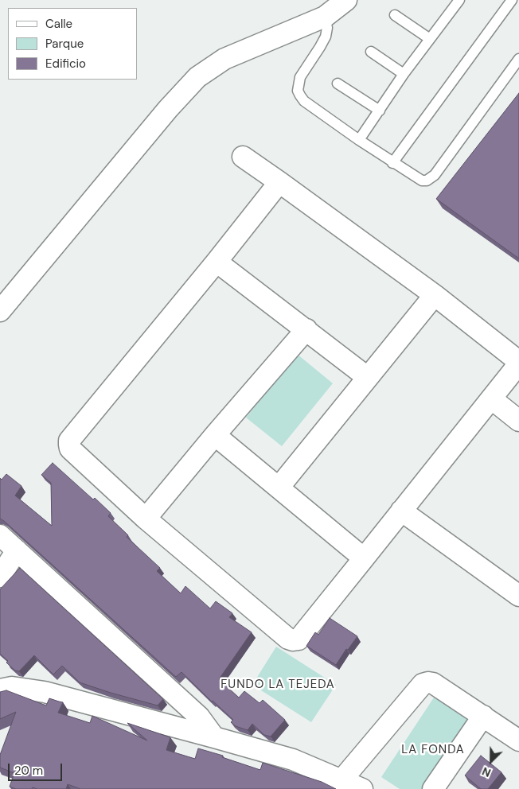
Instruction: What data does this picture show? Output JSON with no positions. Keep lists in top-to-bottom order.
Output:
{
  "districts": ["FUNDO LA TEJEDA", "LA FONDA"],
  "legend": ["Calle", "Parque", "Edificio"],
  "scale_bar": "20 m",
  "north": "bottom left"
}
